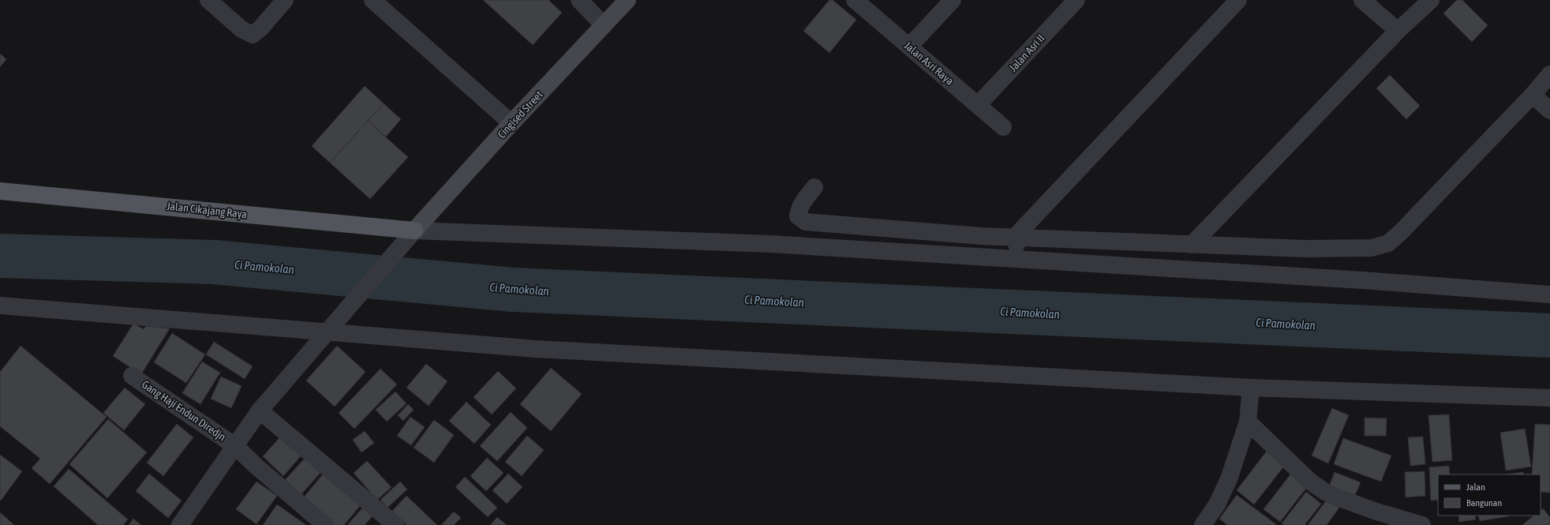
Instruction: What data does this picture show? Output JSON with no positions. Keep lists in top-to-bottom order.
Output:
{
  "streets": {
    "main road": ["Cingised Street", "Jalan Cikajang Raya"],
    "street": ["Jalan Asri II", "Jalan Asri Raya", "Gang Haji Endun Diredjn"]
  },
  "crossings": [
    ["Jalan Asri II", "Jalan Asri Raya"],
    ["Cingised Street", "Jalan Cikajang Raya"]
  ],
  "water": ["Ci Pamokolan"],
  "legend": ["Jalan", "Bangunan"]
}
